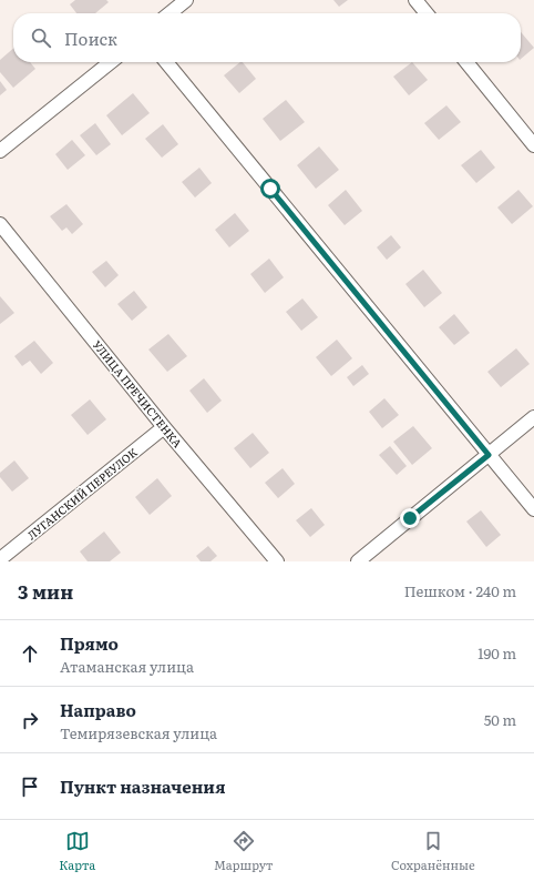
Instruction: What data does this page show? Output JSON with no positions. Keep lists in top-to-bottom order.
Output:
{
  "streets": {
    "street": ["УЛИЦА ПРЕЧИСТЕНКА", "ЛУГАНСКИЙ ПЕРЕУЛОК"]
  },
  "crossings": [
    ["УЛИЦА ПРЕЧИСТЕНКА", "ЛУГАНСКИЙ ПЕРЕУЛОК"]
  ],
  "page": {
    "search": "Поиск",
    "heading": ["3 мин", "Пешком · 240 m"],
    "list": [
      ["Прямо", "Атаманская улица", "190 m"],
      ["Направо", "Темирязевская улица", "50 m"],
      "Пункт назначения"
    ],
    "nav": ["Карта", "Маршрут", "Сохранённые"]
  }
}
